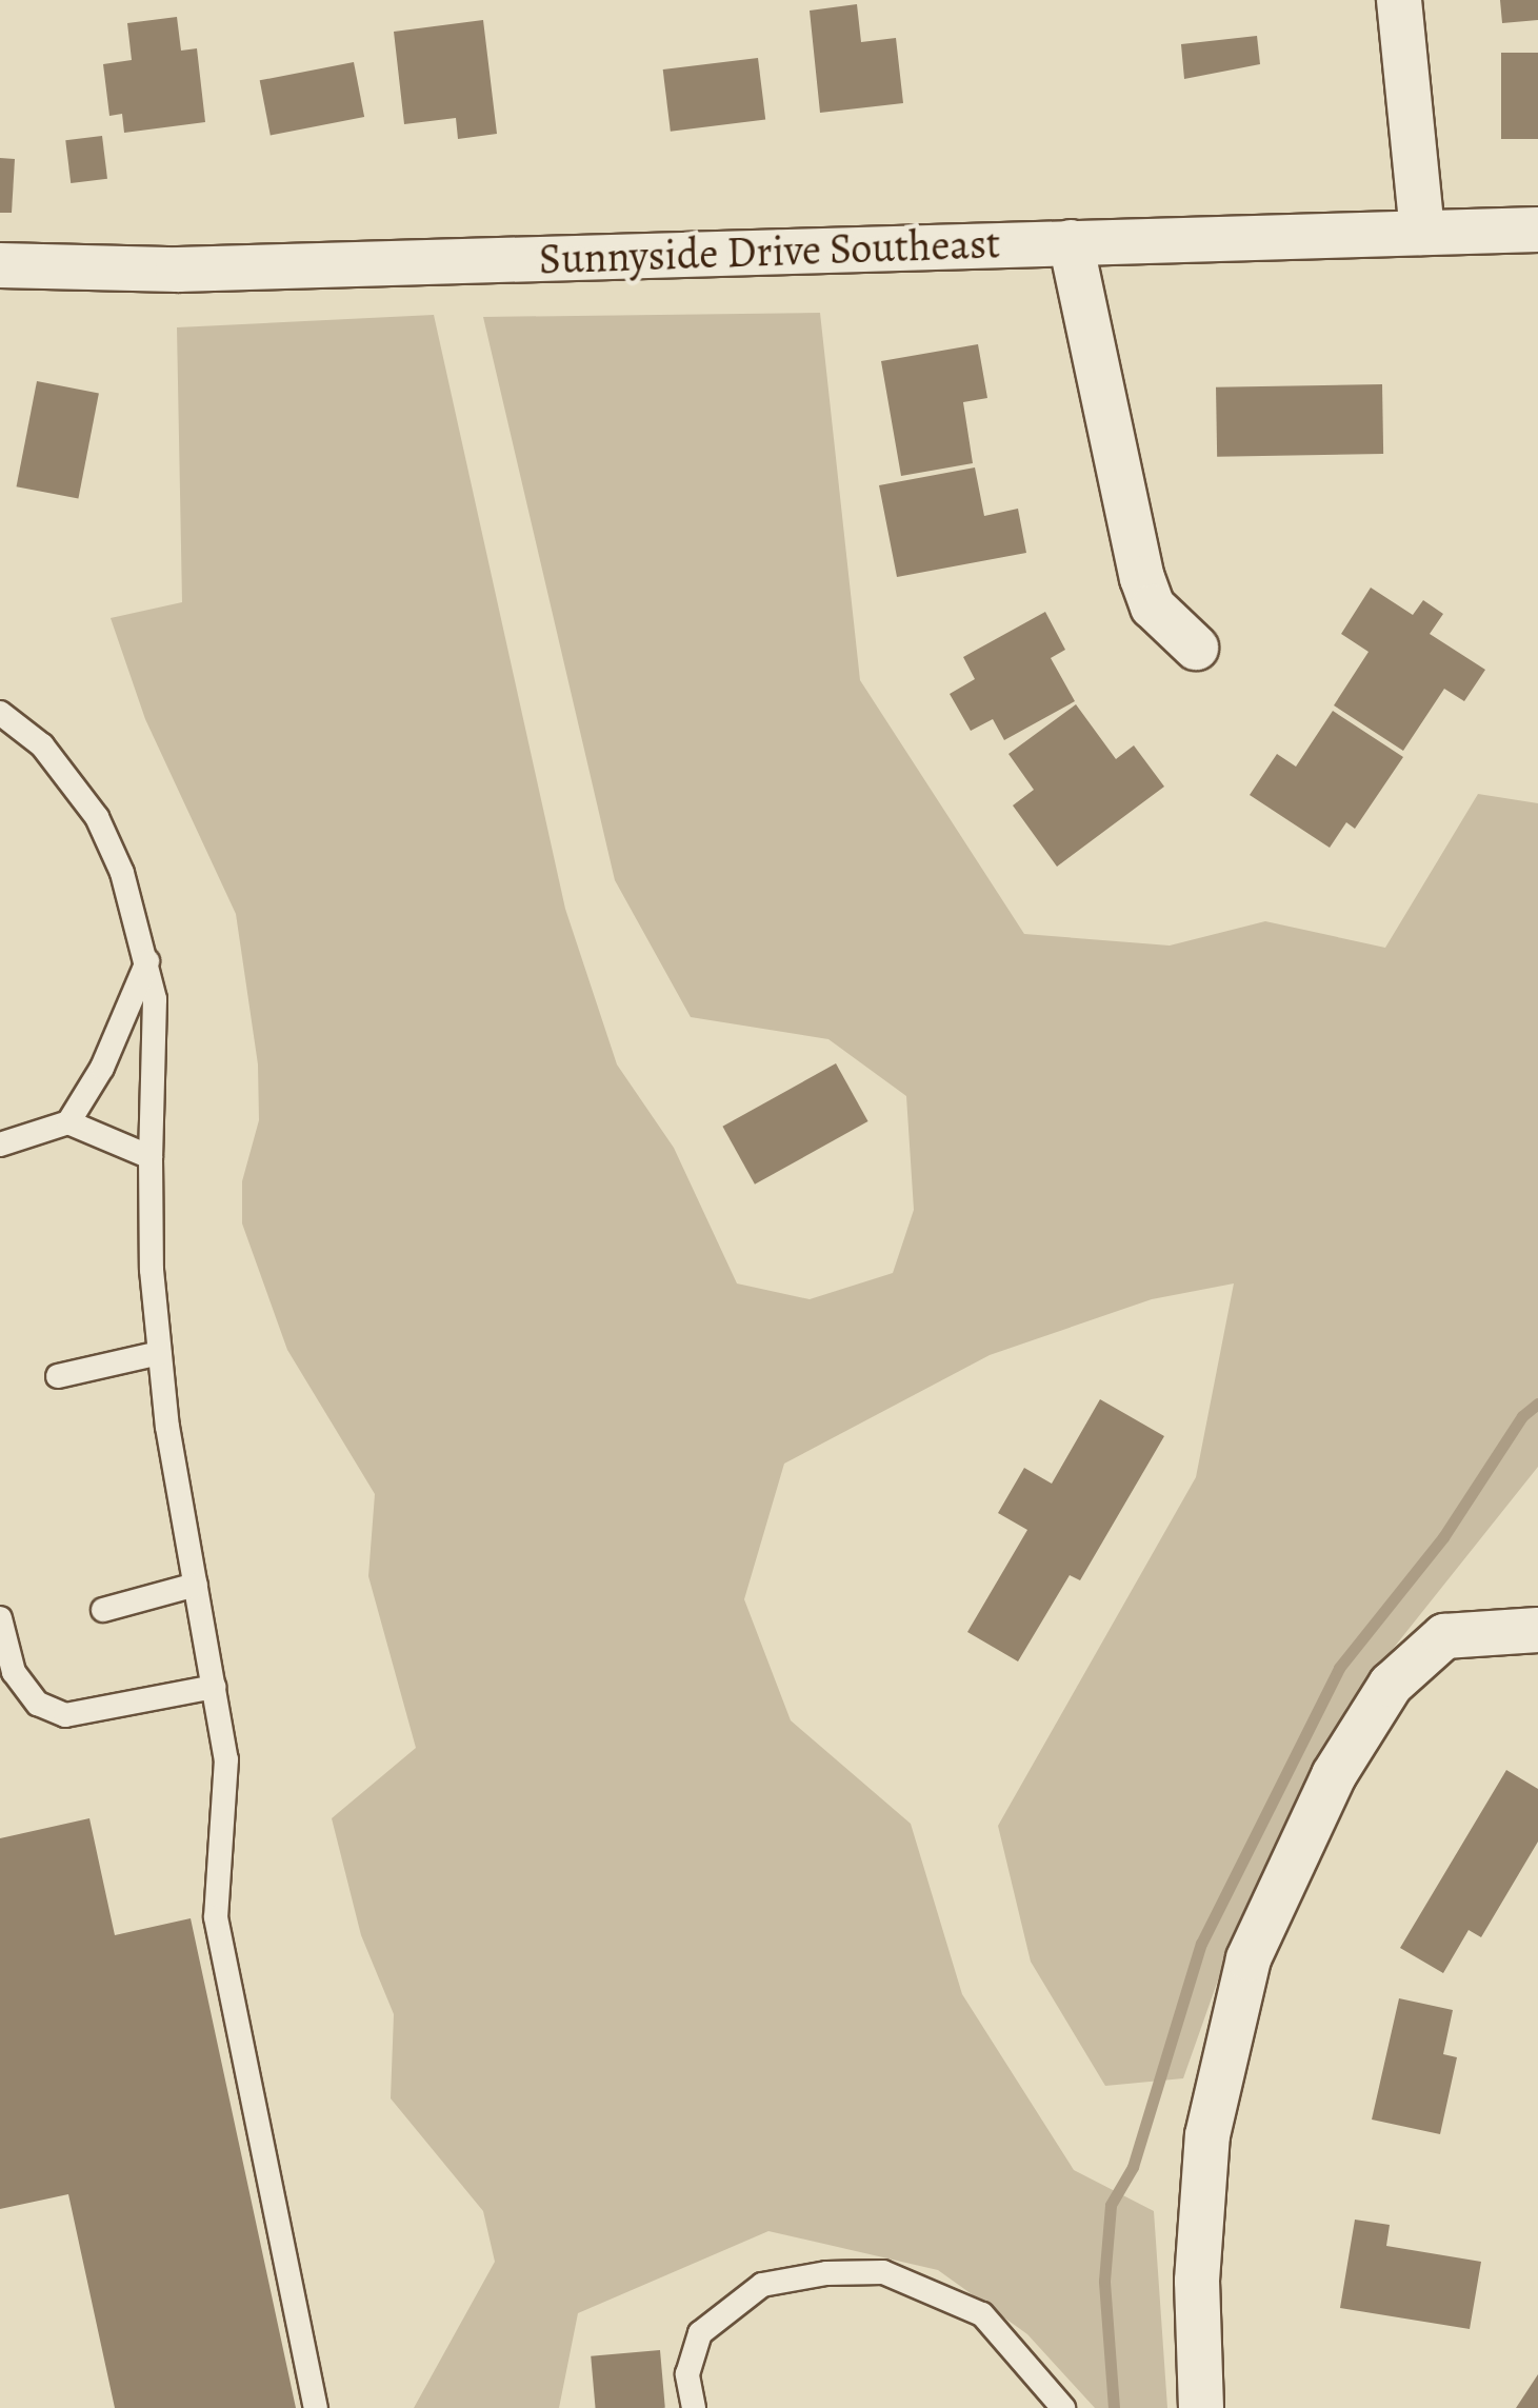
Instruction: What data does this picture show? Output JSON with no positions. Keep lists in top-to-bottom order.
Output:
{
  "streets": {
    "street": ["Sunnyside Drive Southeast"]
  }
}
